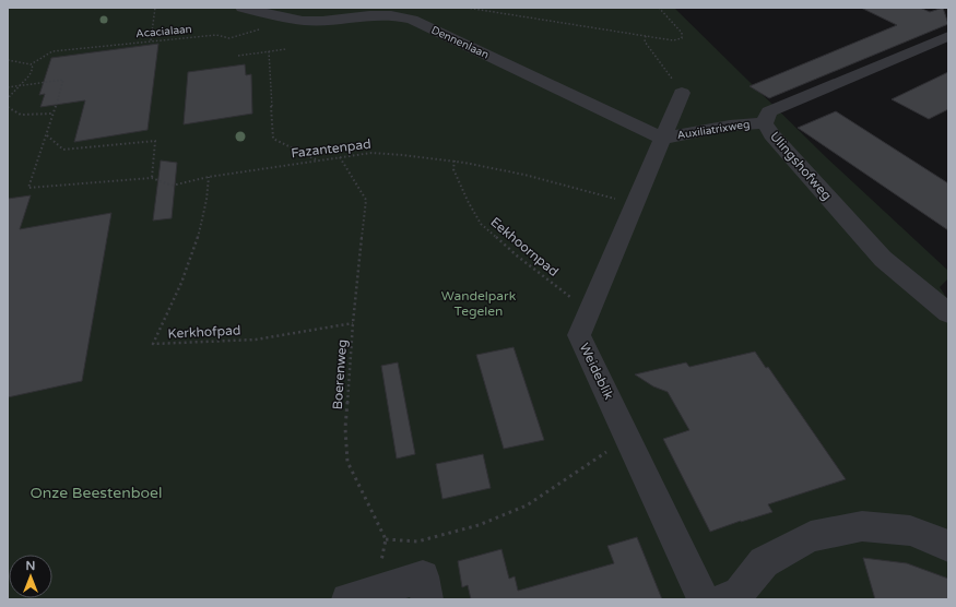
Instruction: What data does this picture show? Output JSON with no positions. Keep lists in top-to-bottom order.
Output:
{
  "streets": {
    "street": [
      "Dennenlaan",
      "Auxiliatrixweg",
      "Ulingshofweg",
      "Weideblik"
    ],
    "path": [
      "Acacialaan",
      "Fazantenpad",
      "Eekhoornpad",
      "Kerkhofpad",
      "Boerenweg"
    ]
  },
  "crossings": [
    ["Dennenlaan", "Auxiliatrixweg"],
    ["Dennenlaan", "Weideblik"],
    ["Auxiliatrixweg", "Ulingshofweg"],
    ["Auxiliatrixweg", "Weideblik"],
    ["Fazantenpad", "Eekhoornpad"],
    ["Fazantenpad", "Kerkhofpad"],
    ["Fazantenpad", "Weideblik"],
    ["Fazantenpad", "Boerenweg"],
    ["Eekhoornpad", "Weideblik"],
    ["Kerkhofpad", "Boerenweg"]
  ],
  "parks": ["Wandelpark Tegelen", "Onze Beestenboel"],
  "north": "top"
}
